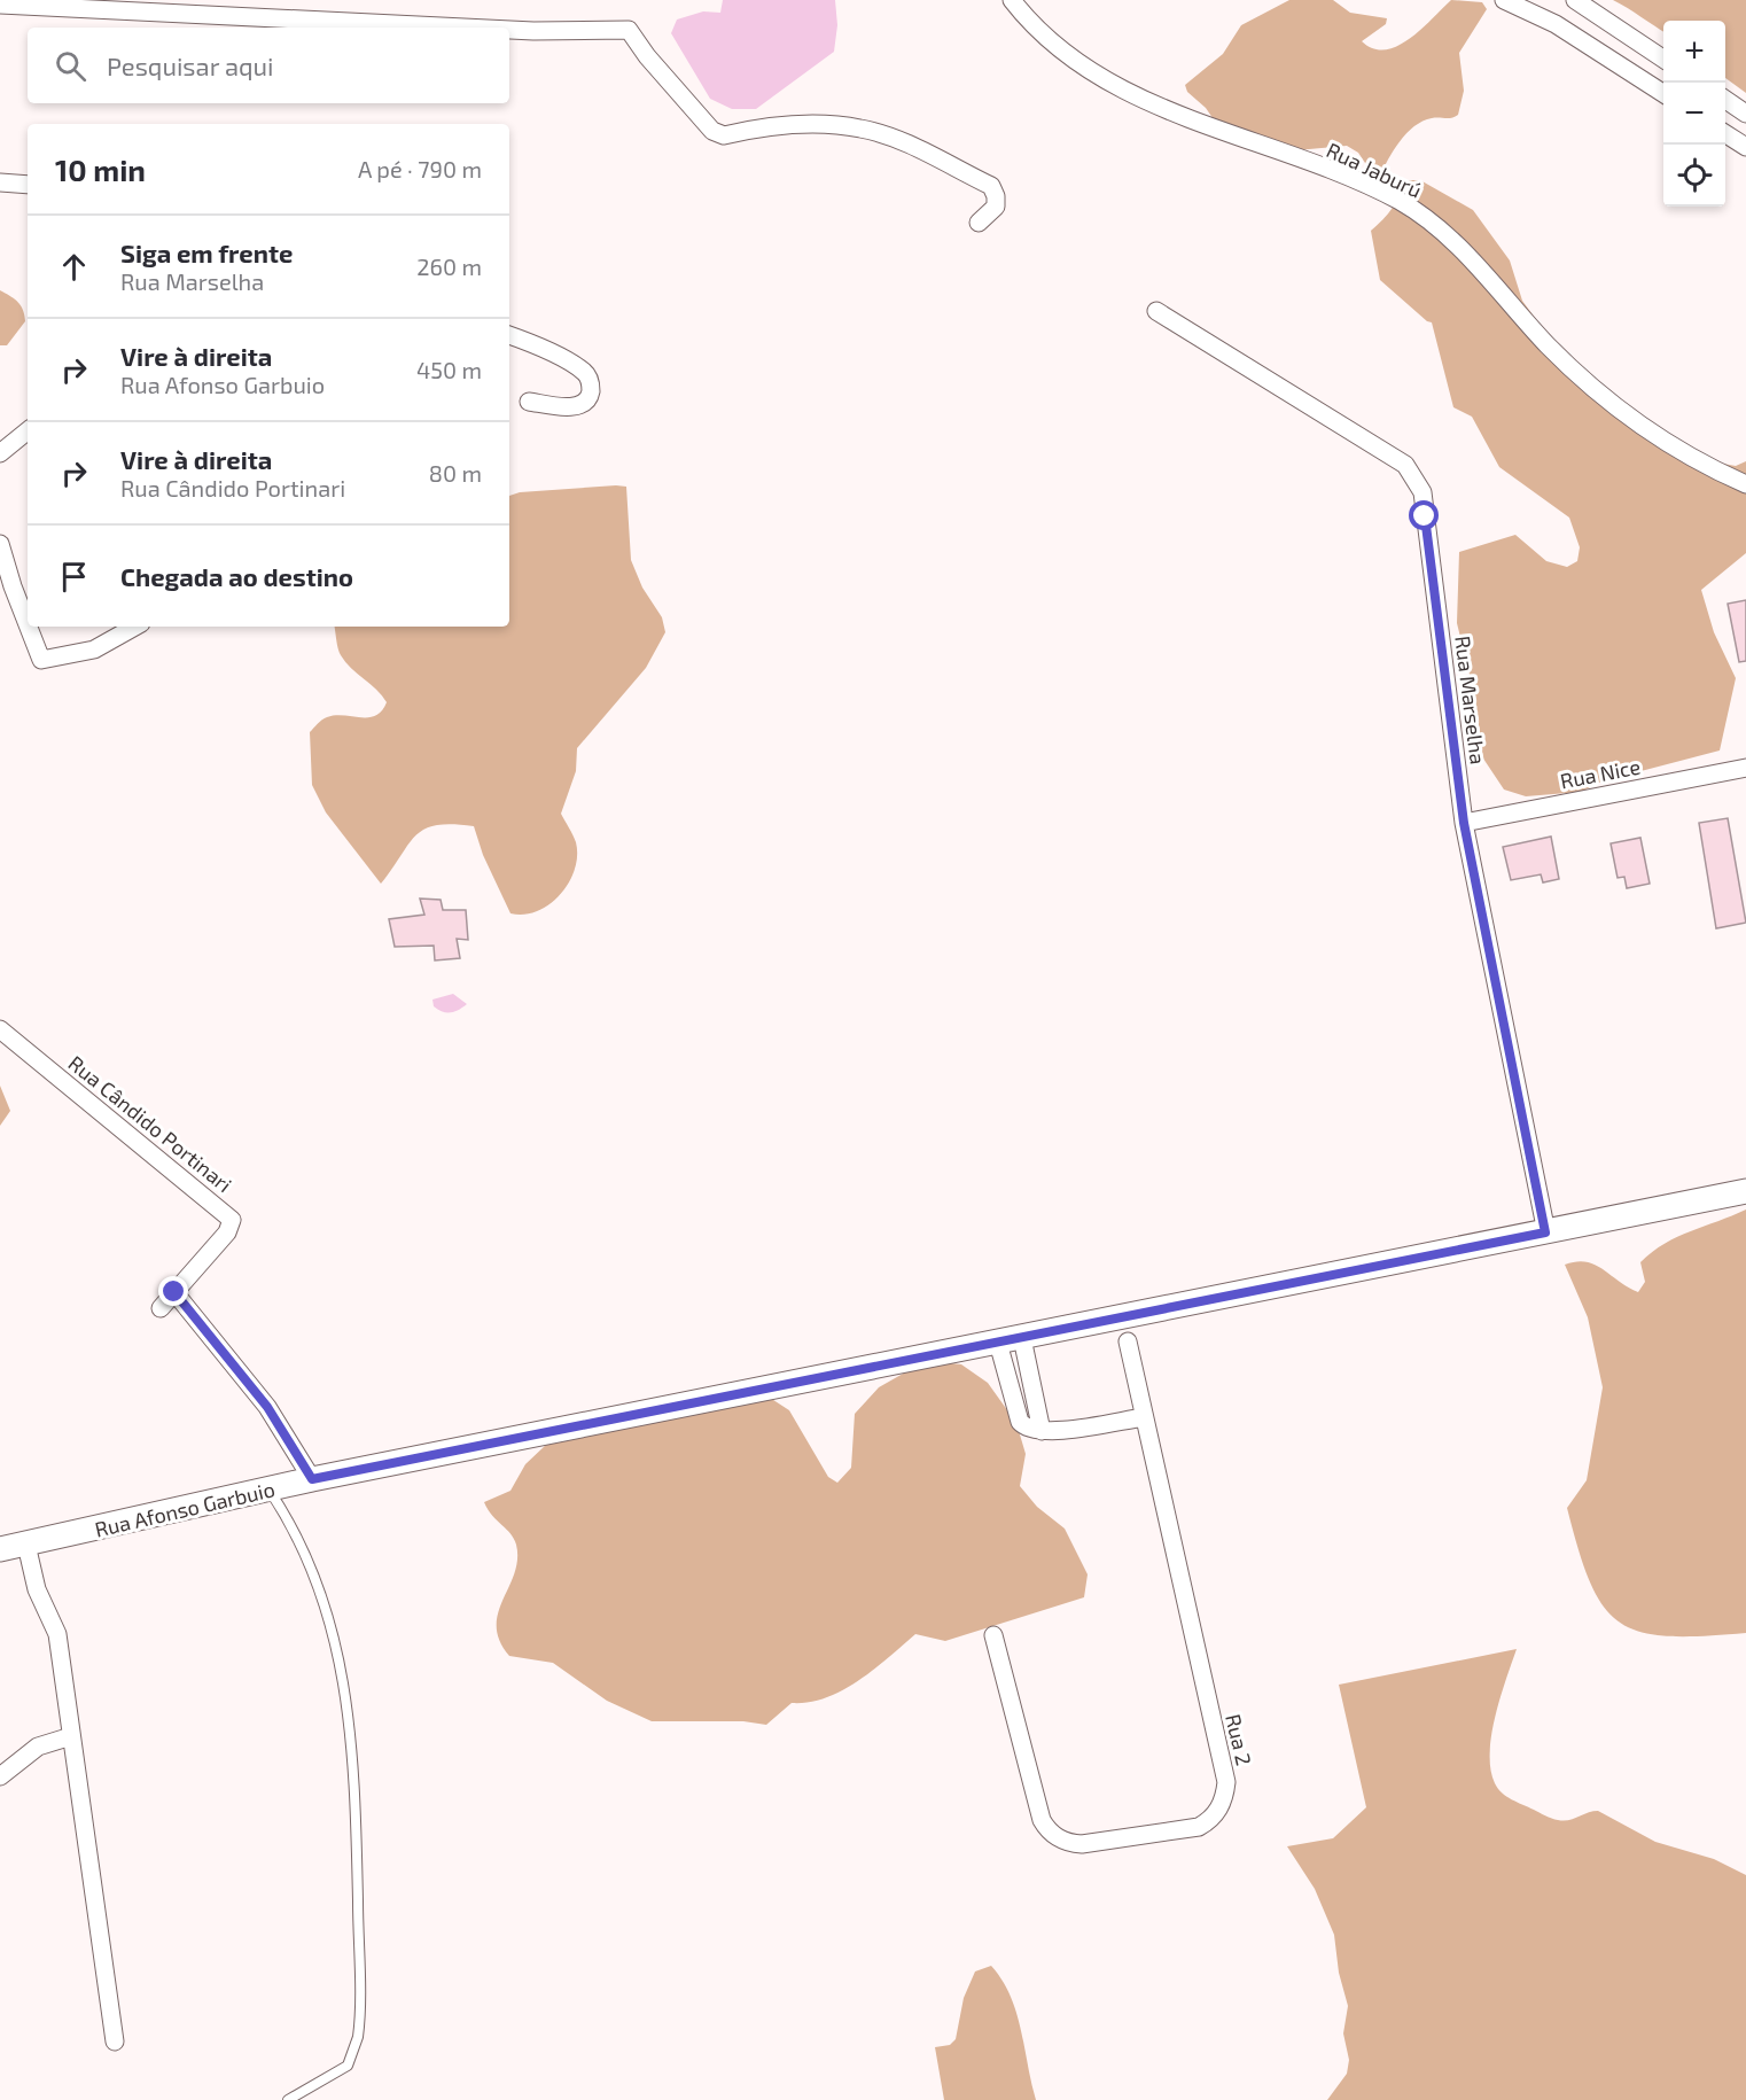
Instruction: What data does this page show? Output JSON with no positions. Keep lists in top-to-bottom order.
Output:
{
  "streets": {
    "street": [
      "Rua Jaburú",
      "Rua Marselha",
      "Rua Nice",
      "Rua Cândido Portinari",
      "Rua Afonso Garbuio",
      "Rua 2"
    ]
  },
  "crossings": [
    ["Rua Marselha", "Rua Nice"],
    ["Rua Marselha", "Rua Afonso Garbuio"]
  ],
  "page": {
    "map_buttons": ["+", "−"],
    "search": "Pesquisar aqui",
    "heading": ["10 min", "A pé · 790 m"],
    "list": [
      ["Siga em frente", "Rua Marselha", "260 m"],
      ["Vire à direita", "Rua Afonso Garbuio", "450 m"],
      ["Vire à direita", "Rua Cândido Portinari", "80 m"],
      "Chegada ao destino"
    ]
  }
}
